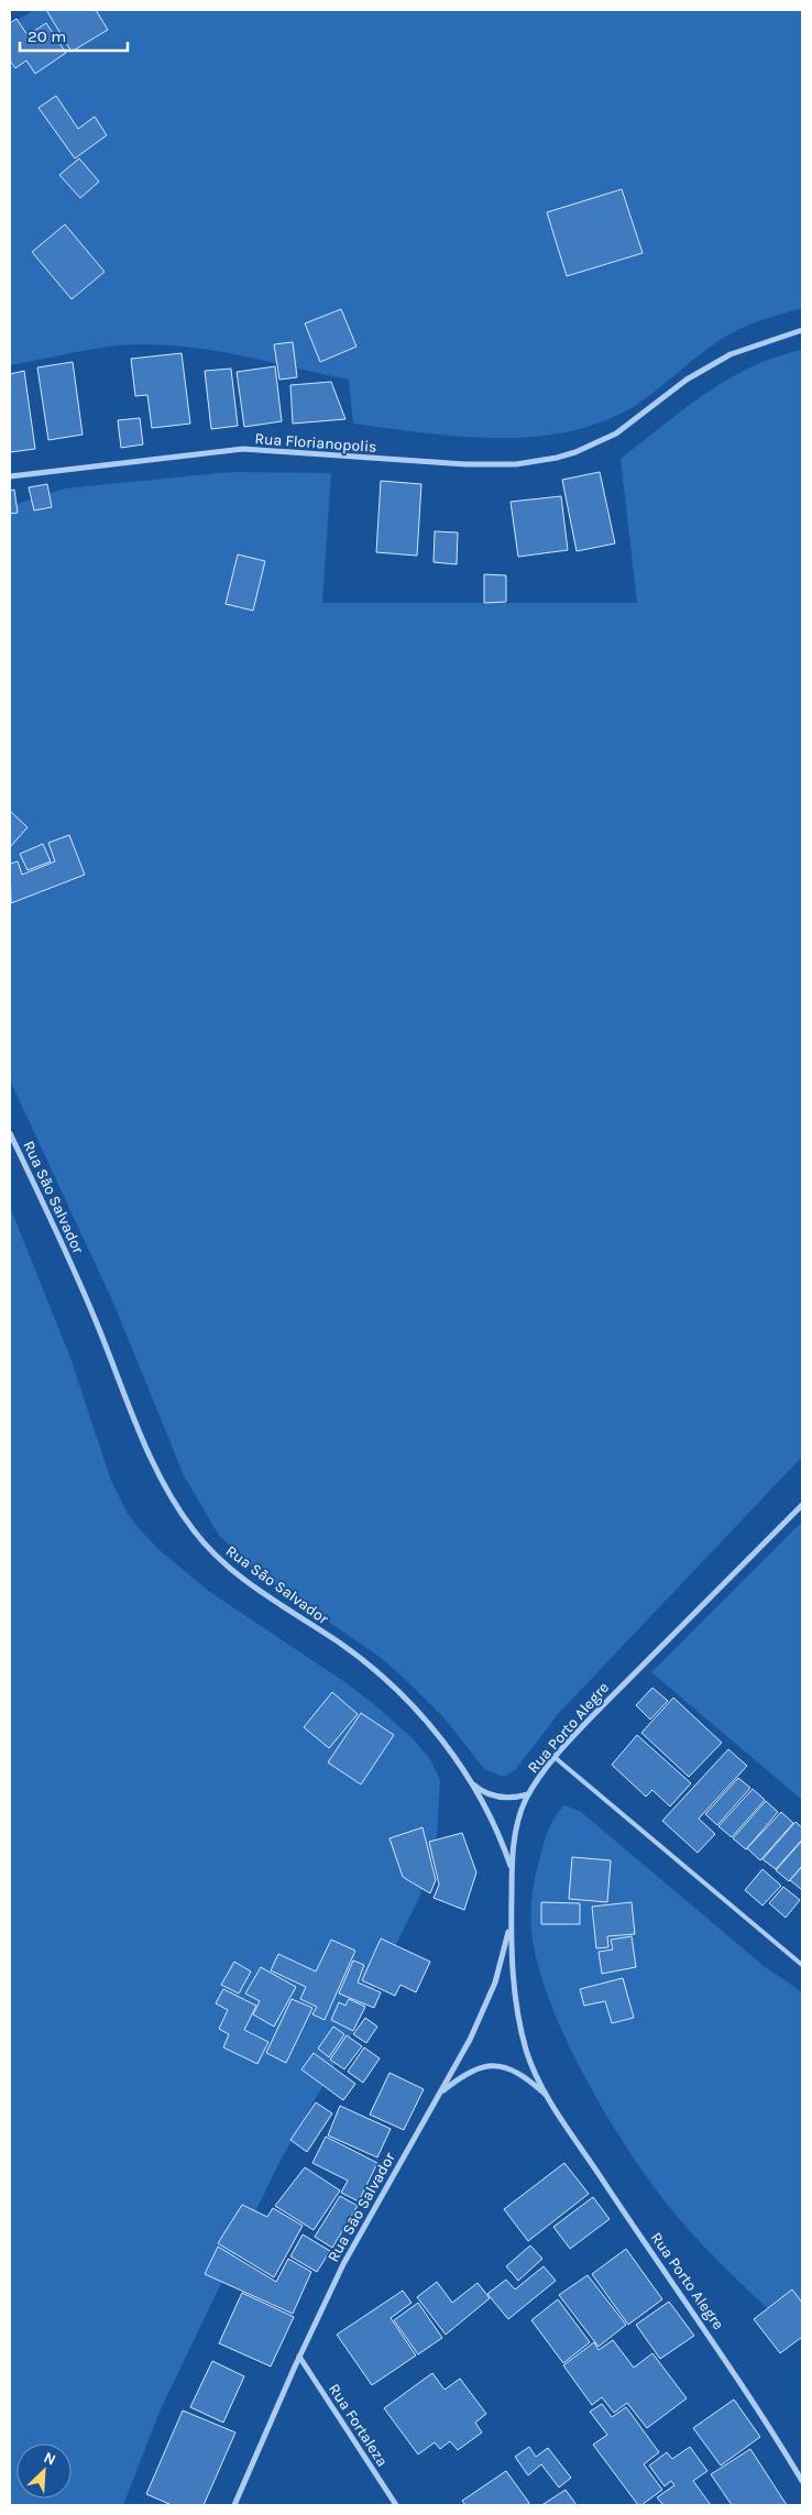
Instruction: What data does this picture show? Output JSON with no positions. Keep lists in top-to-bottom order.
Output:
{
  "streets": {
    "street": [
      "Rua Florianopolis",
      "Rua São Salvador",
      "Rua Porto Alegre",
      "Rua Fortaleza"
    ]
  },
  "crossings": [
    ["Rua São Salvador", "Rua Porto Alegre"],
    ["Rua São Salvador", "Rua Fortaleza"]
  ],
  "scale_bar": "20 m",
  "north": "top right"
}
